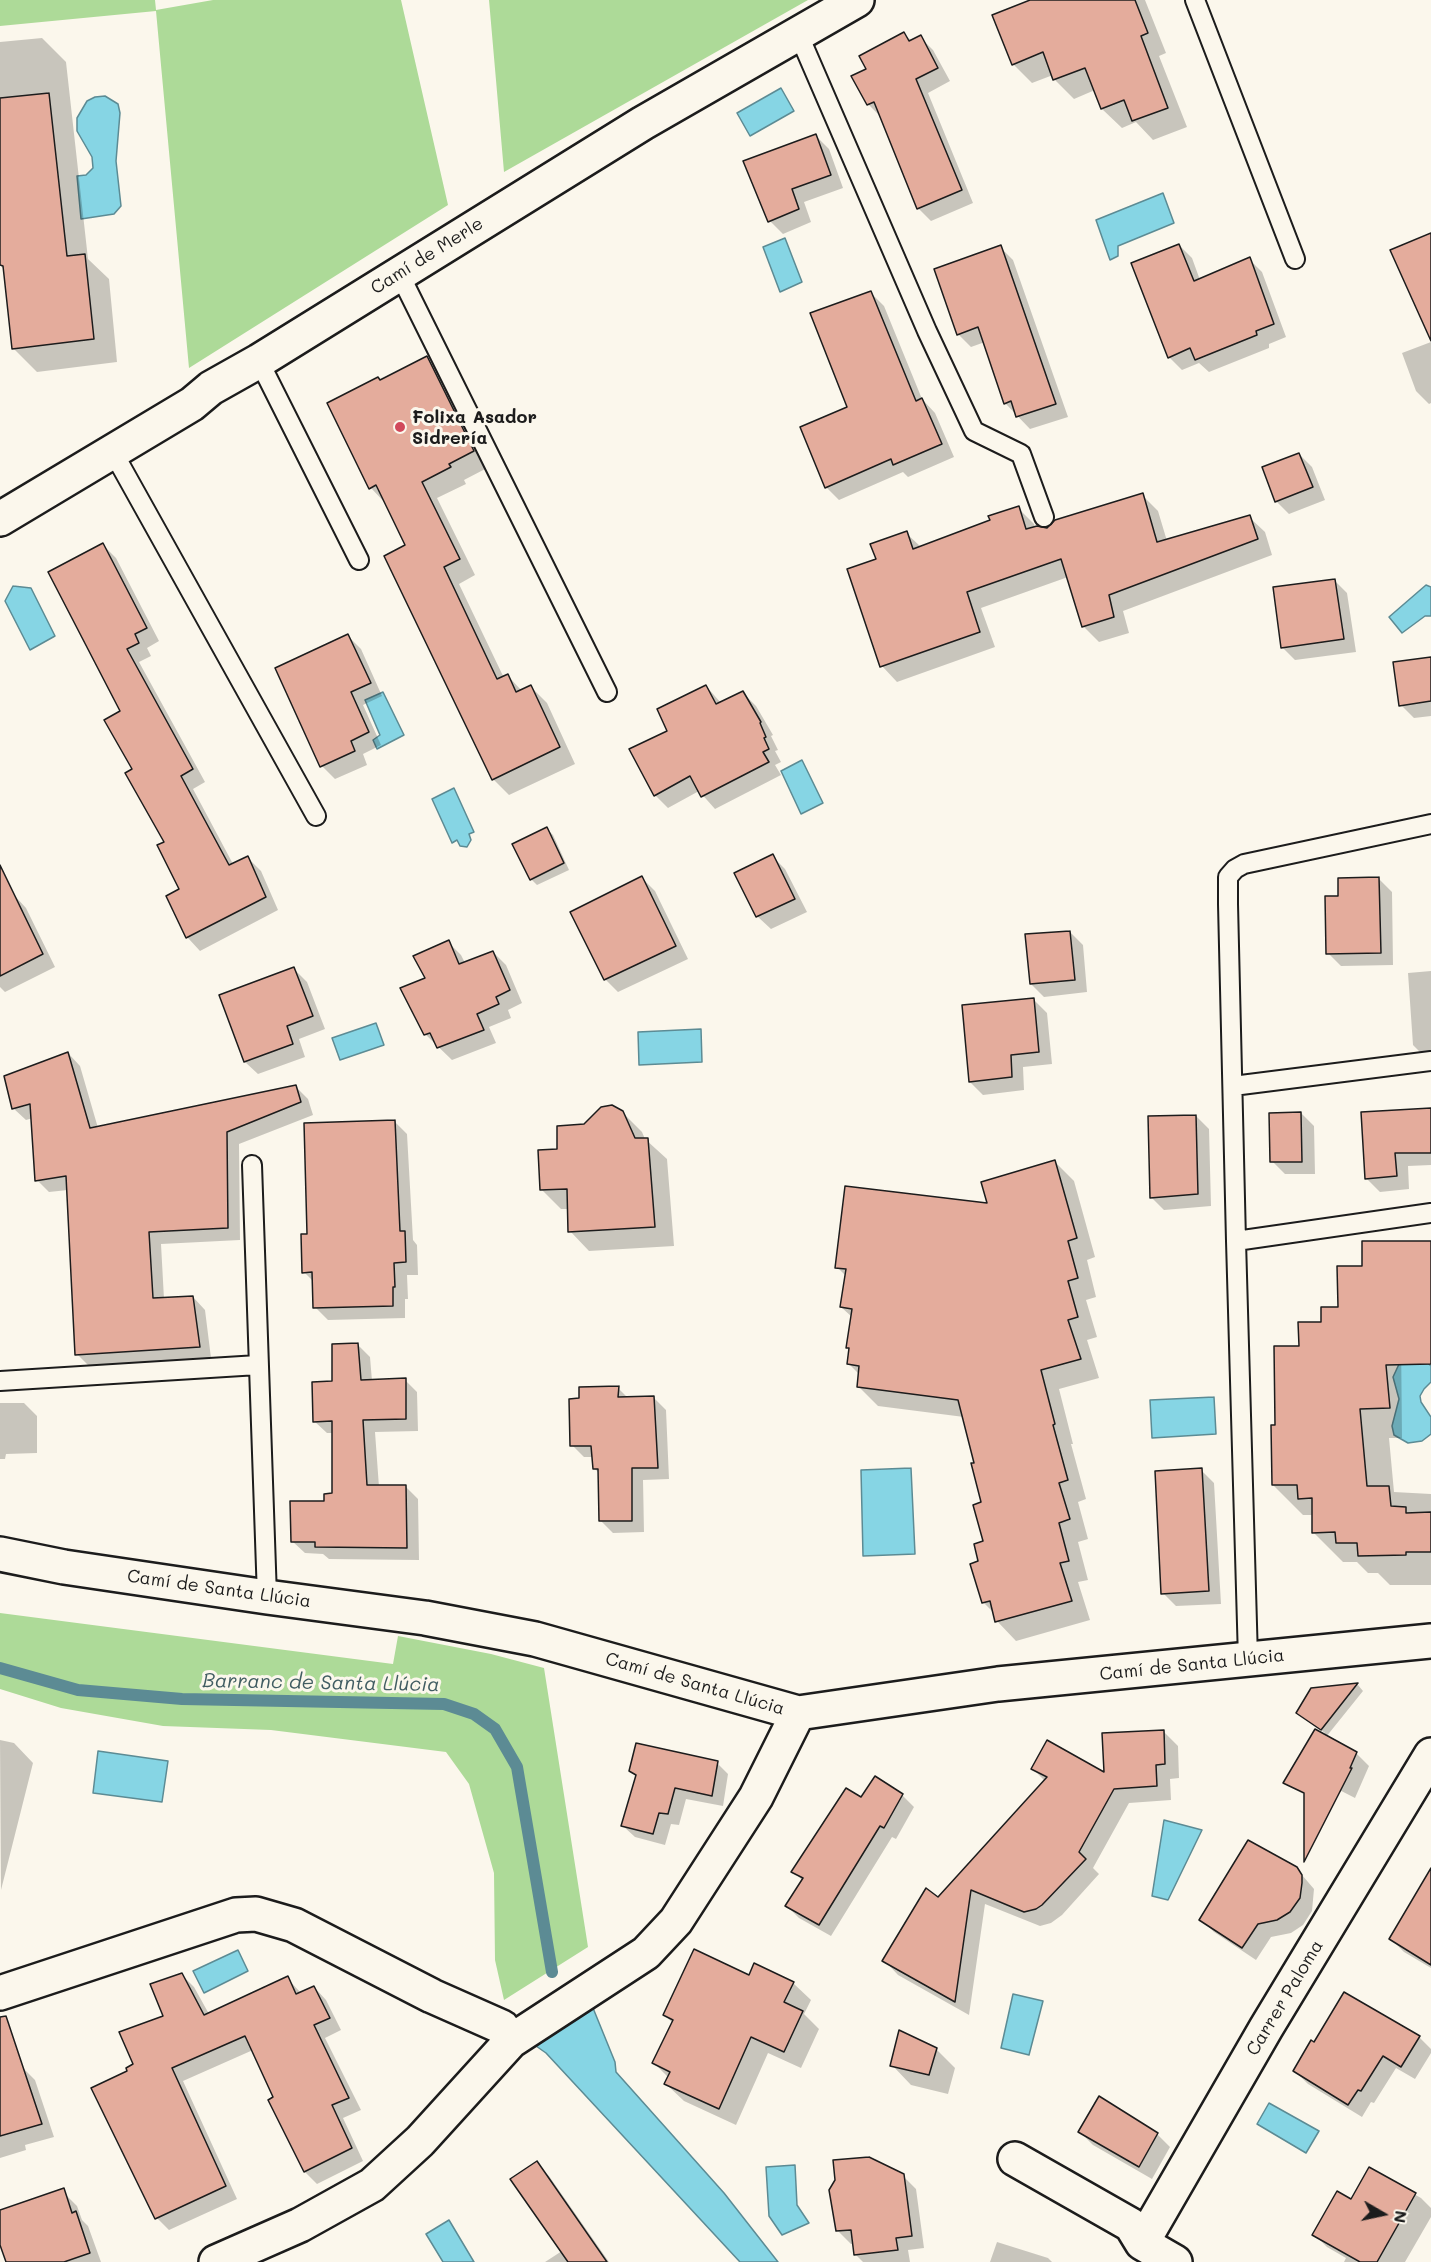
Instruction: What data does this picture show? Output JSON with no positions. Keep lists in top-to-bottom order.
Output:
{
  "streets": {
    "street": ["Camí de Merle", "Camí de Santa Llúcia", "Carrer Paloma"]
  },
  "water": ["Barranc de Santa Llúcia"],
  "places": ["Folixa Asador Sidrería"],
  "north": "right"
}
